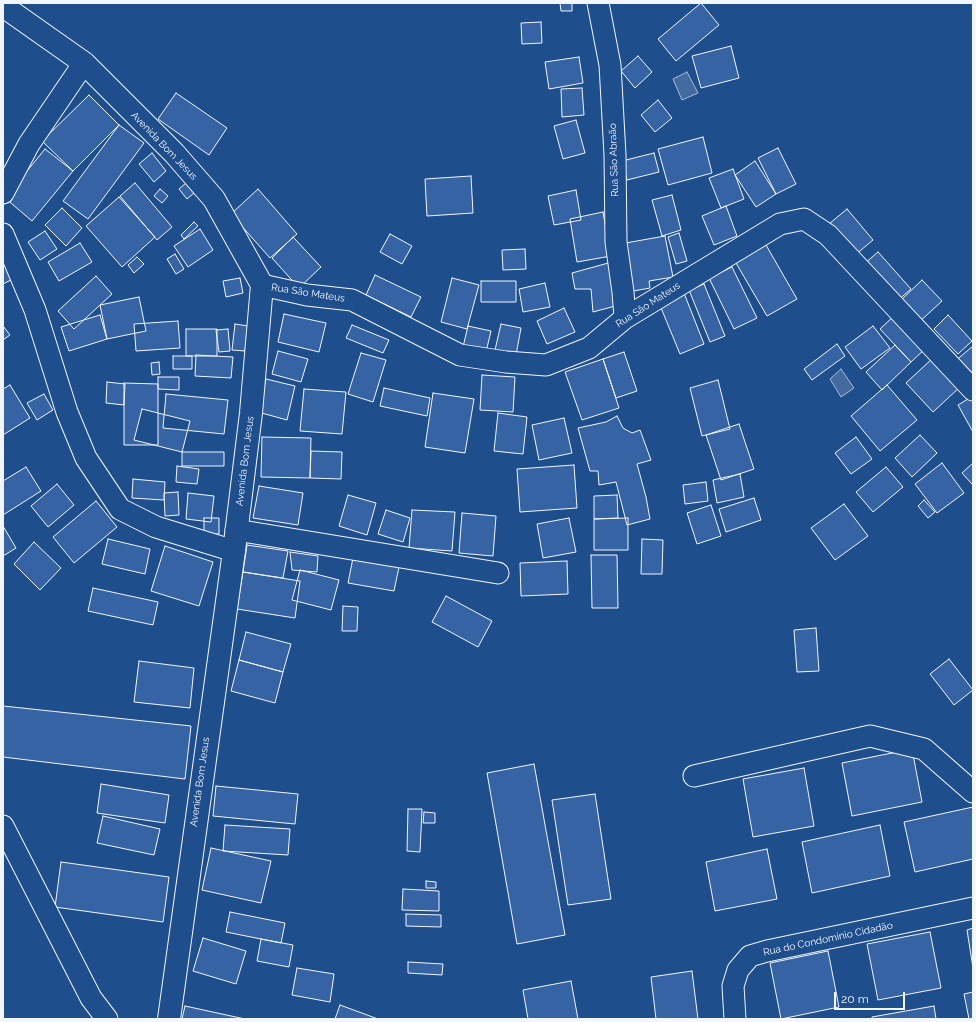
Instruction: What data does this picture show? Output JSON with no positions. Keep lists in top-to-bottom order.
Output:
{
  "streets": {
    "street": [
      "Avenida Bom Jesus",
      "Rua São Abraão",
      "Rua São Mateus",
      "Rua do Condominio Cidadão"
    ]
  },
  "crossings": [
    ["Avenida Bom Jesus", "Rua São Mateus"],
    ["Rua São Abraão", "Rua São Mateus"]
  ],
  "scale_bar": "20 m"
}
